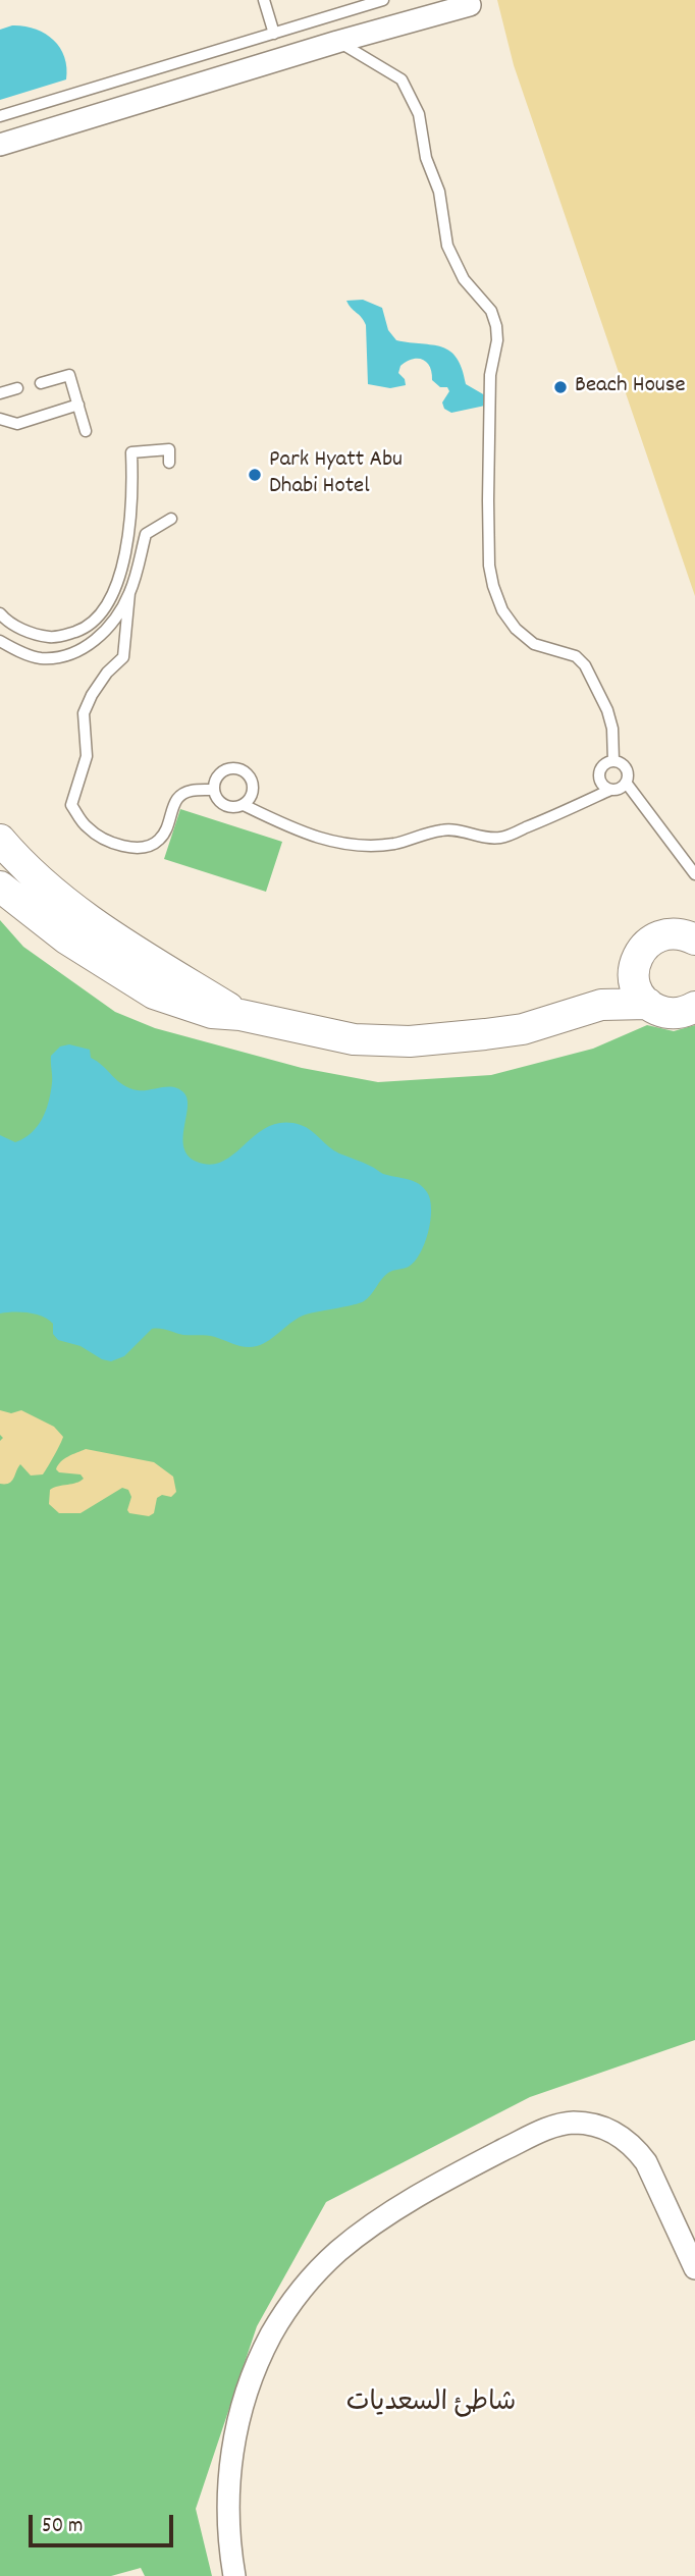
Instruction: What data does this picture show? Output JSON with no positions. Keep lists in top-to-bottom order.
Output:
{
  "districts": ["شاطئ السعديات"],
  "places": ["Beach House", "Park Hyatt Abu Dhabi Hotel"],
  "scale_bar": "50 m"
}
